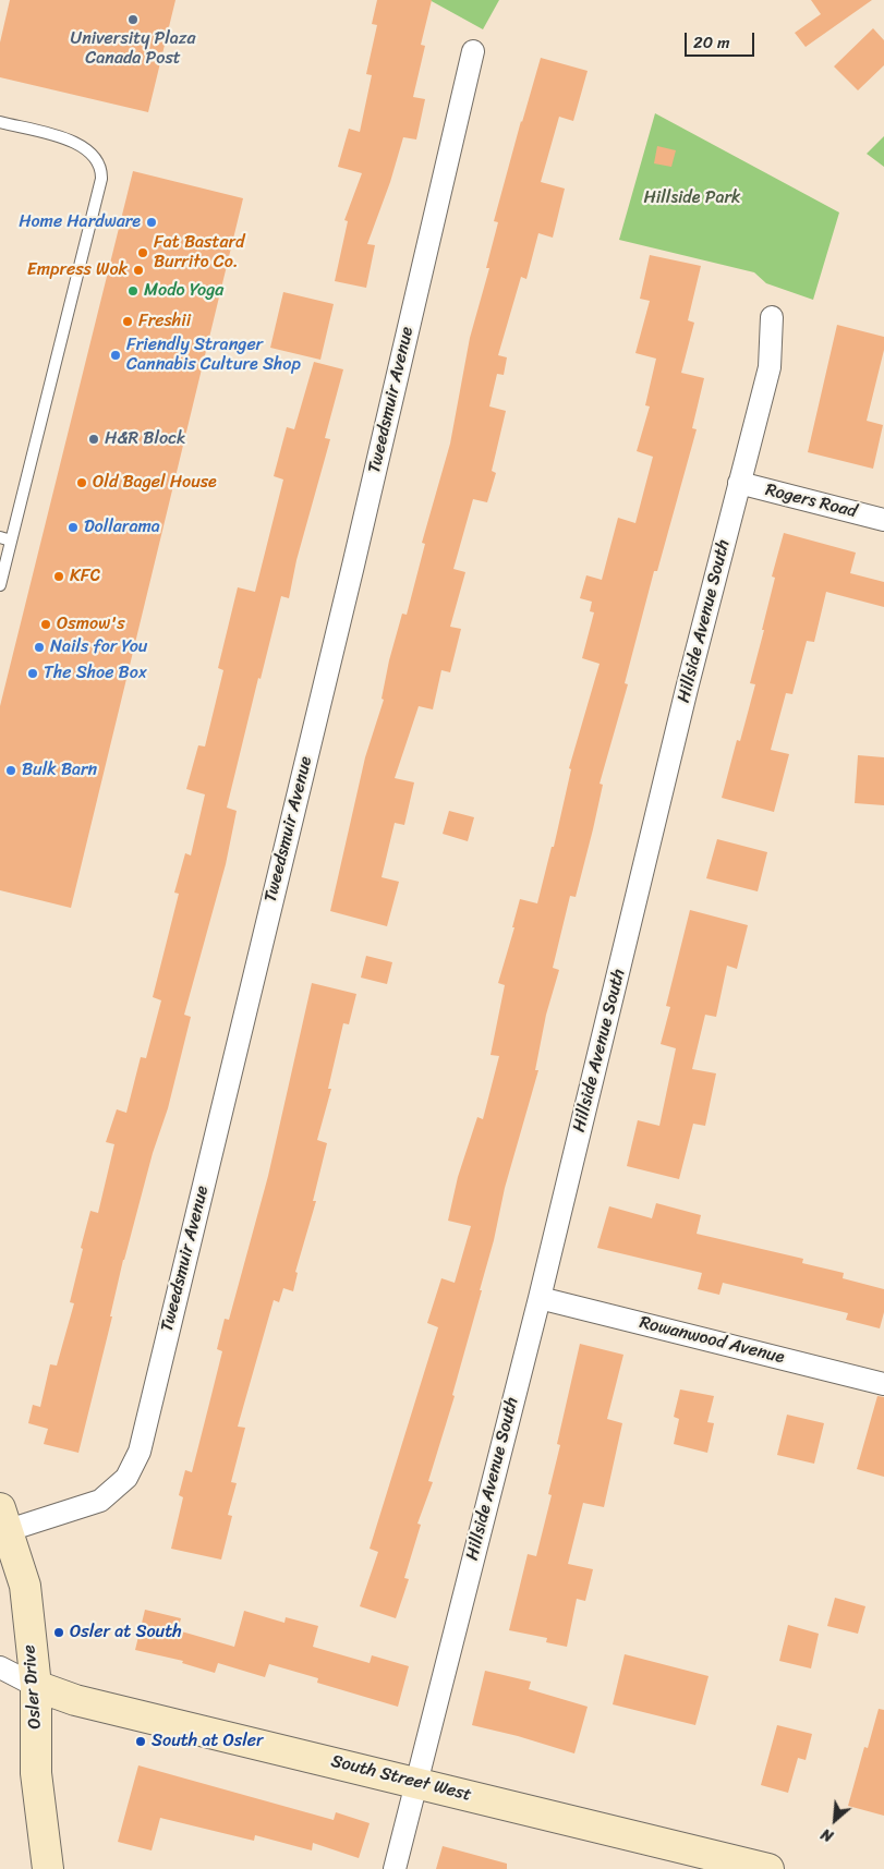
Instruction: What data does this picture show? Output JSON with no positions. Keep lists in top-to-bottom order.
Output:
{
  "streets": {
    "street": [
      "Tweedsmuir Avenue",
      "Rogers Road",
      "Hillside Avenue South",
      "Rowanwood Avenue",
      "Osler Drive",
      "South Street West"
    ]
  },
  "crossings": [
    ["Tweedsmuir Avenue", "Osler Drive"],
    ["Rogers Road", "Hillside Avenue South"],
    ["Hillside Avenue South", "Rowanwood Avenue"],
    ["Hillside Avenue South", "South Street West"],
    ["Osler Drive", "South Street West"]
  ],
  "parks": ["Hillside Park"],
  "places": [
    "University Plaza Canada Post",
    "Home Hardware",
    "Fat Bastard Burrito Co.",
    "Empress Wok",
    "Modo Yoga",
    "Freshii",
    "Friendly Stranger Cannabis Culture Shop",
    "H&R Block",
    "Old Bagel House",
    "Dollarama",
    "KFC",
    "Osmow's",
    "Nails for You",
    "The Shoe Box",
    "Bulk Barn",
    "Osler at South",
    "South at Osler"
  ],
  "scale_bar": "20 m",
  "north": "bottom left"
}
